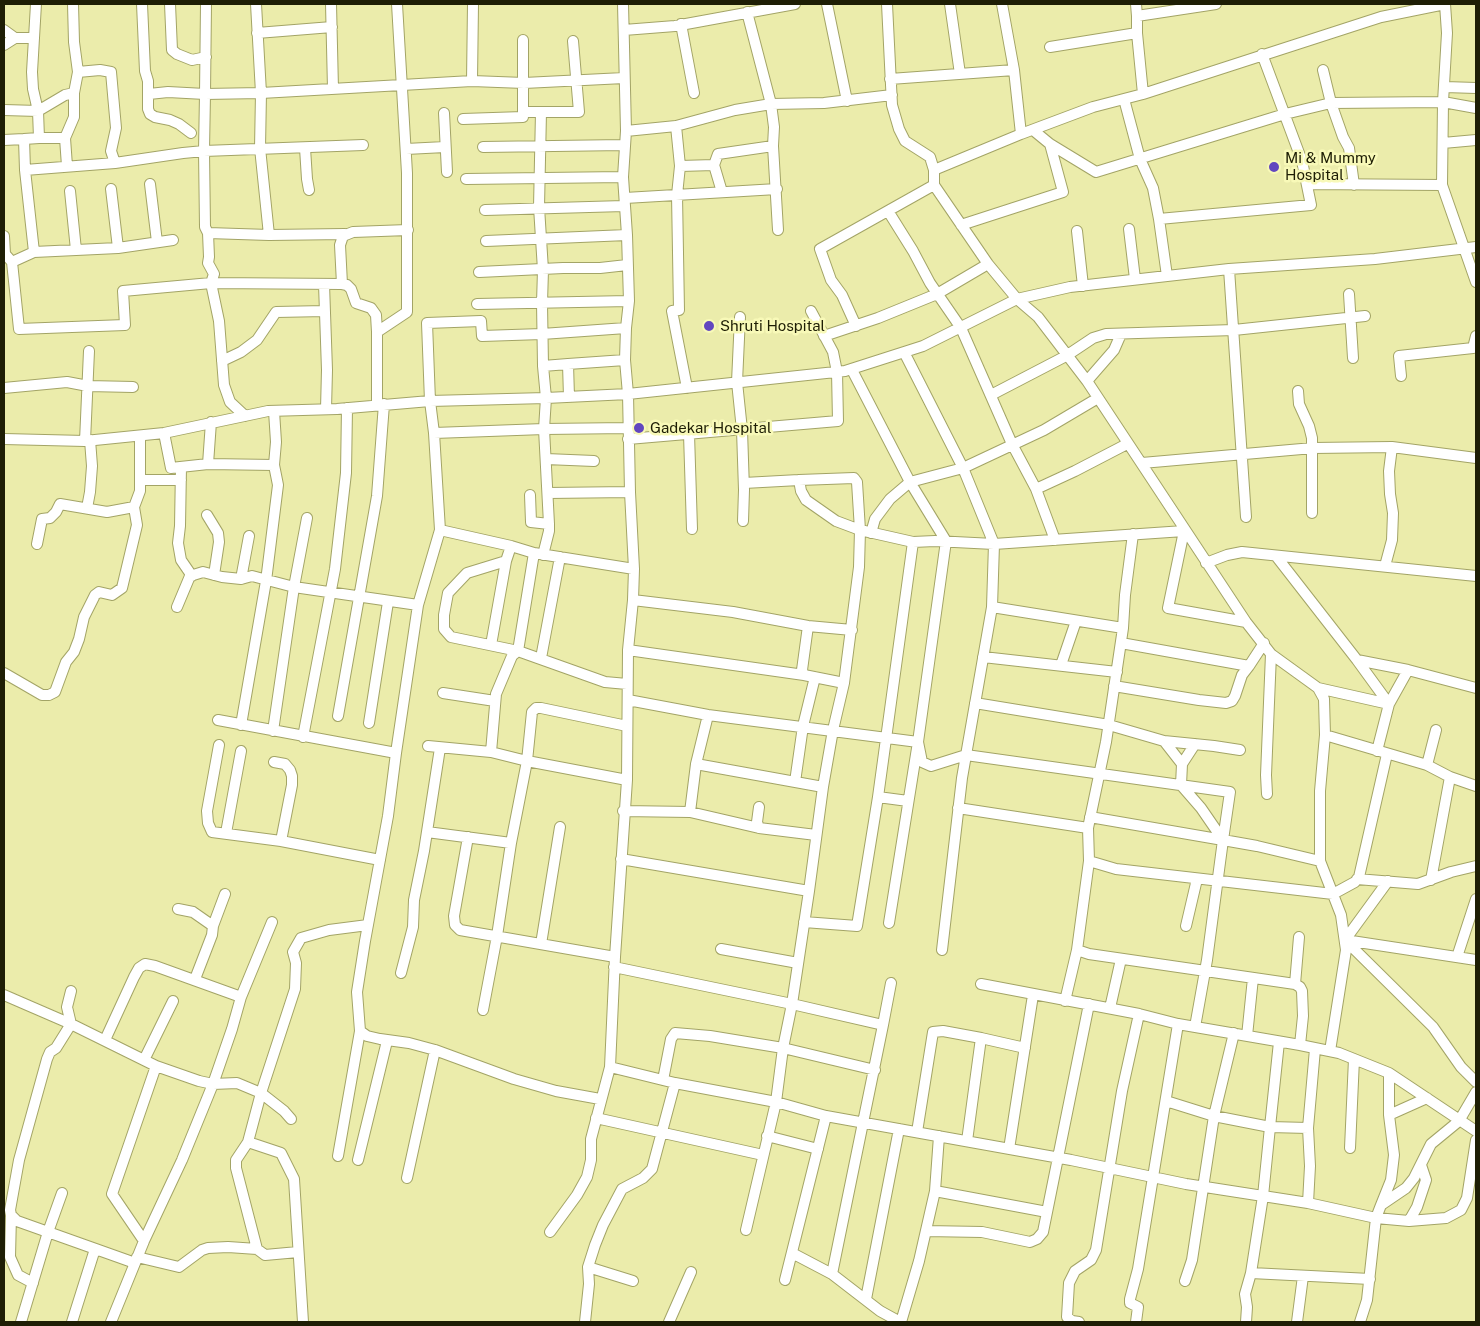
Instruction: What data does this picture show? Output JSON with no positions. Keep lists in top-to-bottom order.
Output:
{
  "places": ["Mi & Mummy Hospital", "Shruti Hospital", "Gadekar Hospital"]
}
